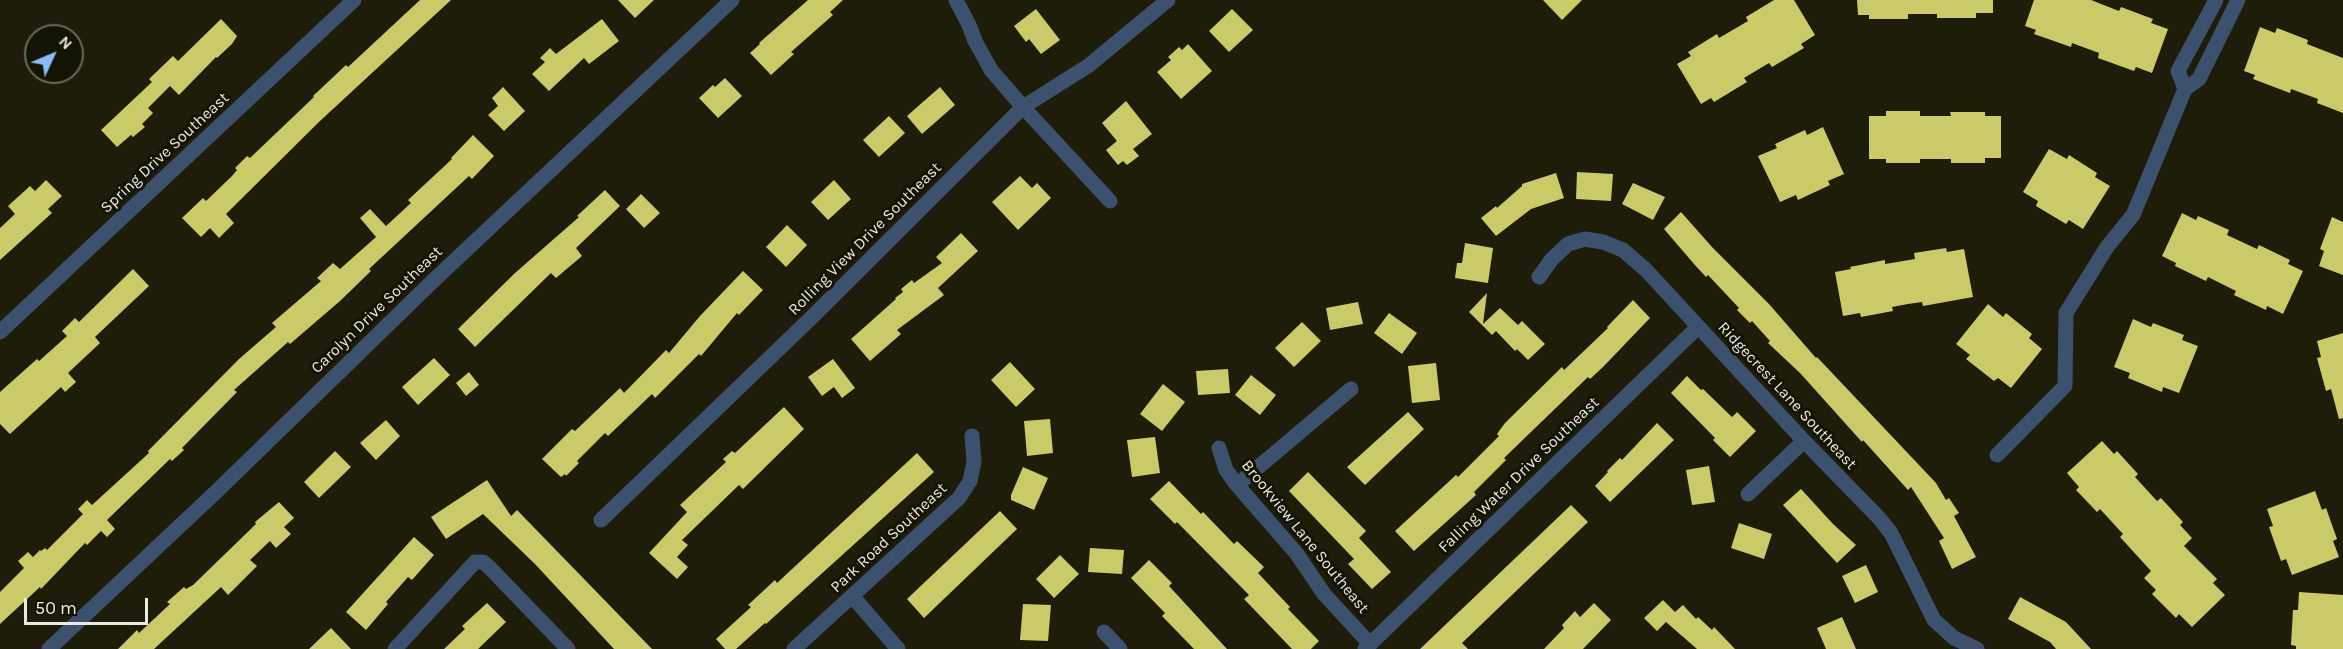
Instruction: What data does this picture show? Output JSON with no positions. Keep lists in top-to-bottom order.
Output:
{
  "streets": {
    "street": [
      "Spring Drive Southeast",
      "Rolling View Drive Southeast",
      "Carolyn Drive Southeast",
      "Ridgecrest Lane Southeast",
      "Falling Water Drive Southeast",
      "Brookview Lane Southeast",
      "Park Road Southeast"
    ]
  },
  "crossings": [
    ["Ridgecrest Lane Southeast", "Falling Water Drive Southeast"],
    ["Falling Water Drive Southeast", "Brookview Lane Southeast"]
  ],
  "scale_bar": "50 m",
  "north": "top right"
}
